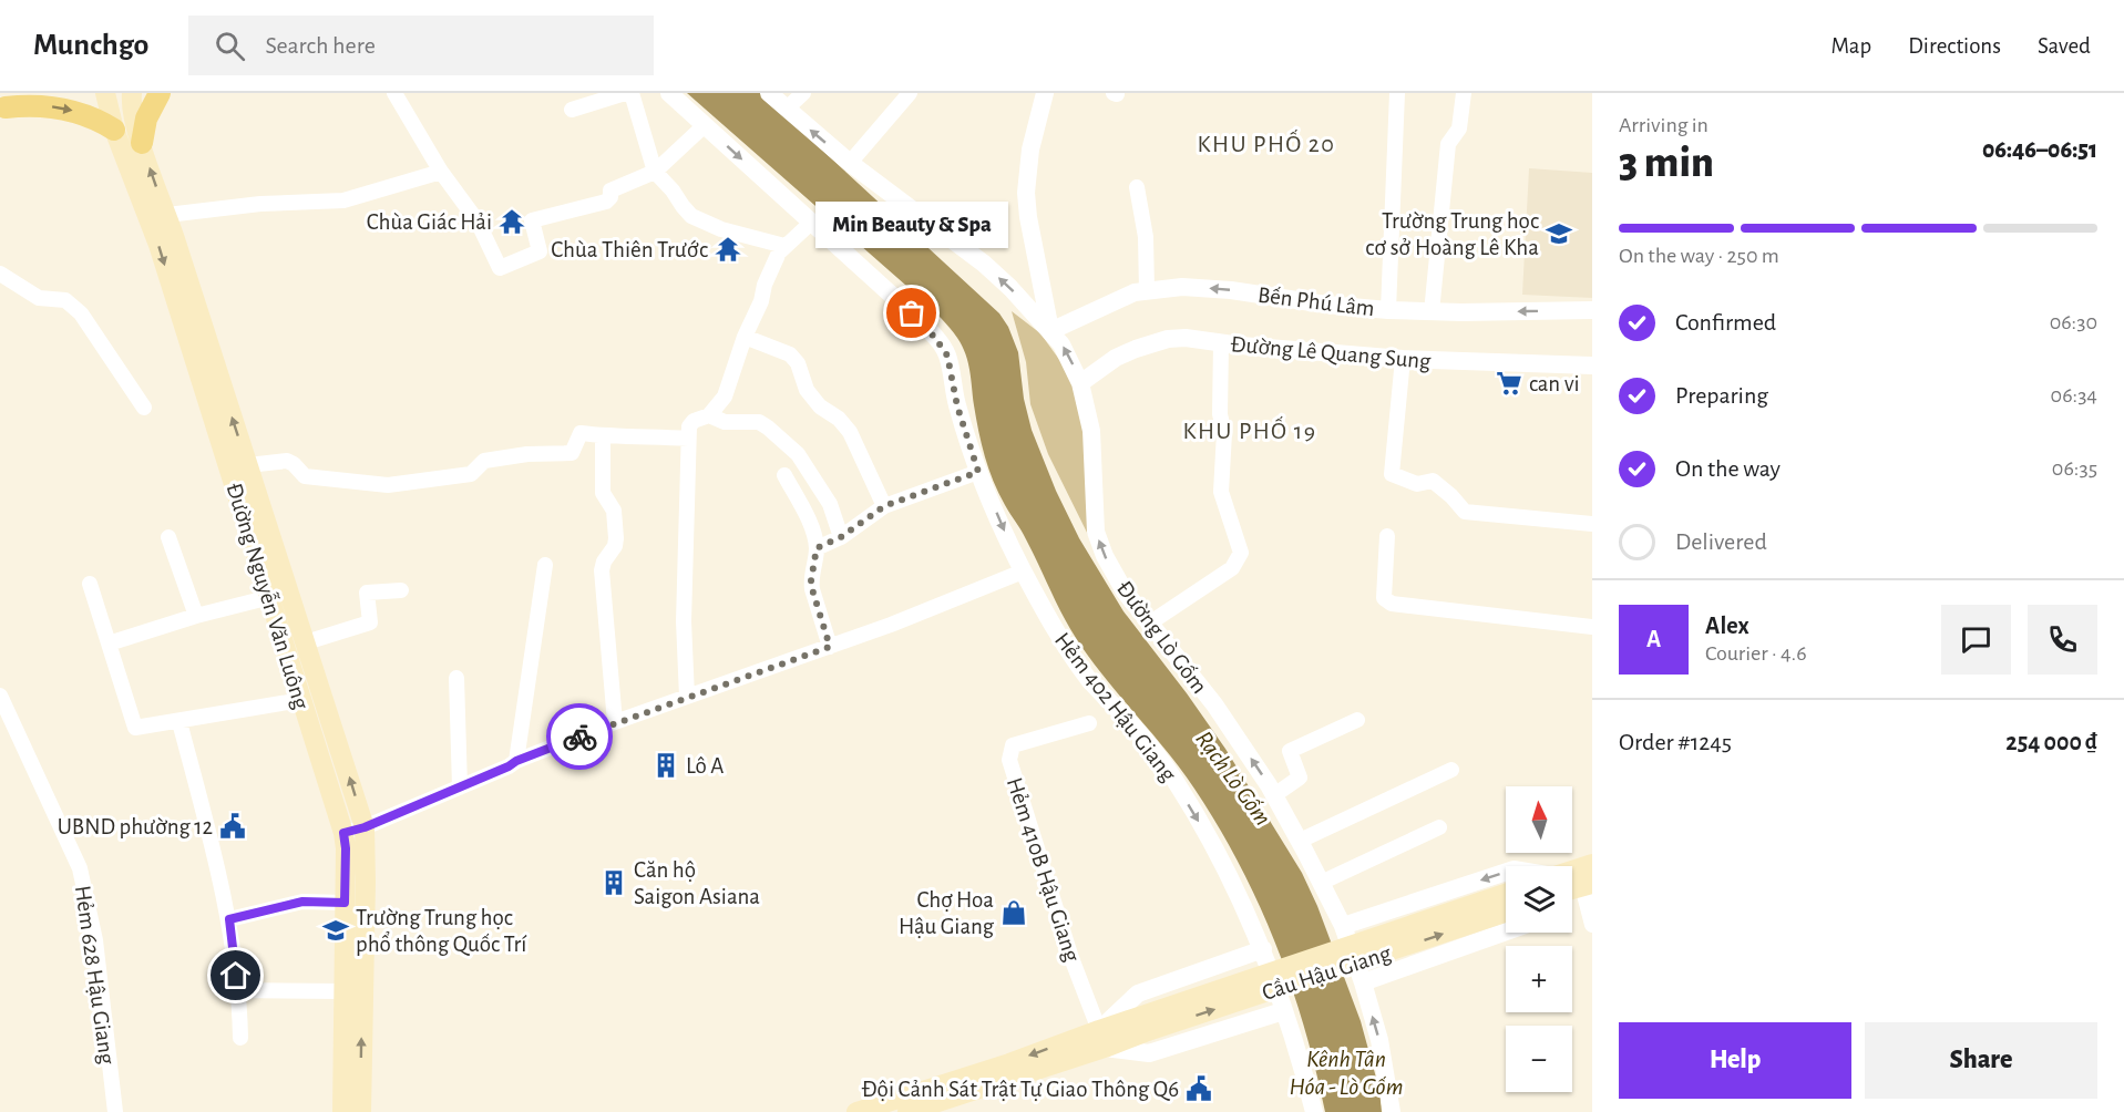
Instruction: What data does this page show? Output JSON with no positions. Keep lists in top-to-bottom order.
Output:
{
  "streets": {
    "main road": ["Đường Nguyễn Văn Luông", "Cầu Hậu Giang"],
    "street": [
      "Bến Phú Lâm",
      "Đường Lê Quang Sung",
      "Đường Lò Gốm",
      "Hẻm 402 Hậu Giang",
      "Hẻm 410B Hậu Giang",
      "Hẻm 628 Hậu Giang"
    ]
  },
  "crossings": [
    ["Bến Phú Lâm", "Đường Lò Gốm"],
    ["Đường Lê Quang Sung", "Đường Lò Gốm"],
    ["Hẻm 410B Hậu Giang", "Cầu Hậu Giang"]
  ],
  "one_way": ["Bến Phú Lâm", "Đường Lò Gốm", "Hẻm 402 Hậu Giang"],
  "districts": ["KHU PHỐ 20", "KHU PHỐ 19"],
  "water": ["Rạch Lò Gốm", "Kênh Tân Hóa - Lò Gốm"],
  "places": {
    "temple": ["Chùa Giác Hải", "Chùa Thiên Trước"],
    "school or university": ["Trường Trung học cơ sở Hoàng Lê Kha", "Trường Trung học phổ thông Quốc Trí"],
    "other": ["Min Beauty & Spa"],
    "supermarket": ["can vi"],
    "building": ["Lô A", "Căn hộ Saigon Asiana"],
    "public building": ["UBND phường 12", "Đội Cảnh Sát Trật Tự Giao Thông Q6"],
    "shop": ["Chợ Hoa Hậu Giang"]
  },
  "north": "top",
  "page": {
    "header": "Munchgo",
    "search": "Search here",
    "nav": ["Map", "Directions", "Saved"],
    "heading": ["3 min", "Arriving in", "06:46–06:51"],
    "panel": [
      "Alex",
      "Courier · 4.6",
      "Order #1245",
      "254 000 ₫"
    ],
    "bubble": "Min Beauty & Spa",
    "bar": "On the way · 250 m",
    "list": [
      ["Confirmed", "06:30"],
      ["Preparing", "06:34"],
      ["On the way", "06:35"],
      "Delivered"
    ],
    "round": "A",
    "map_buttons": ["+", "−"],
    "buttons": ["Help", "Share"]
  }
}
